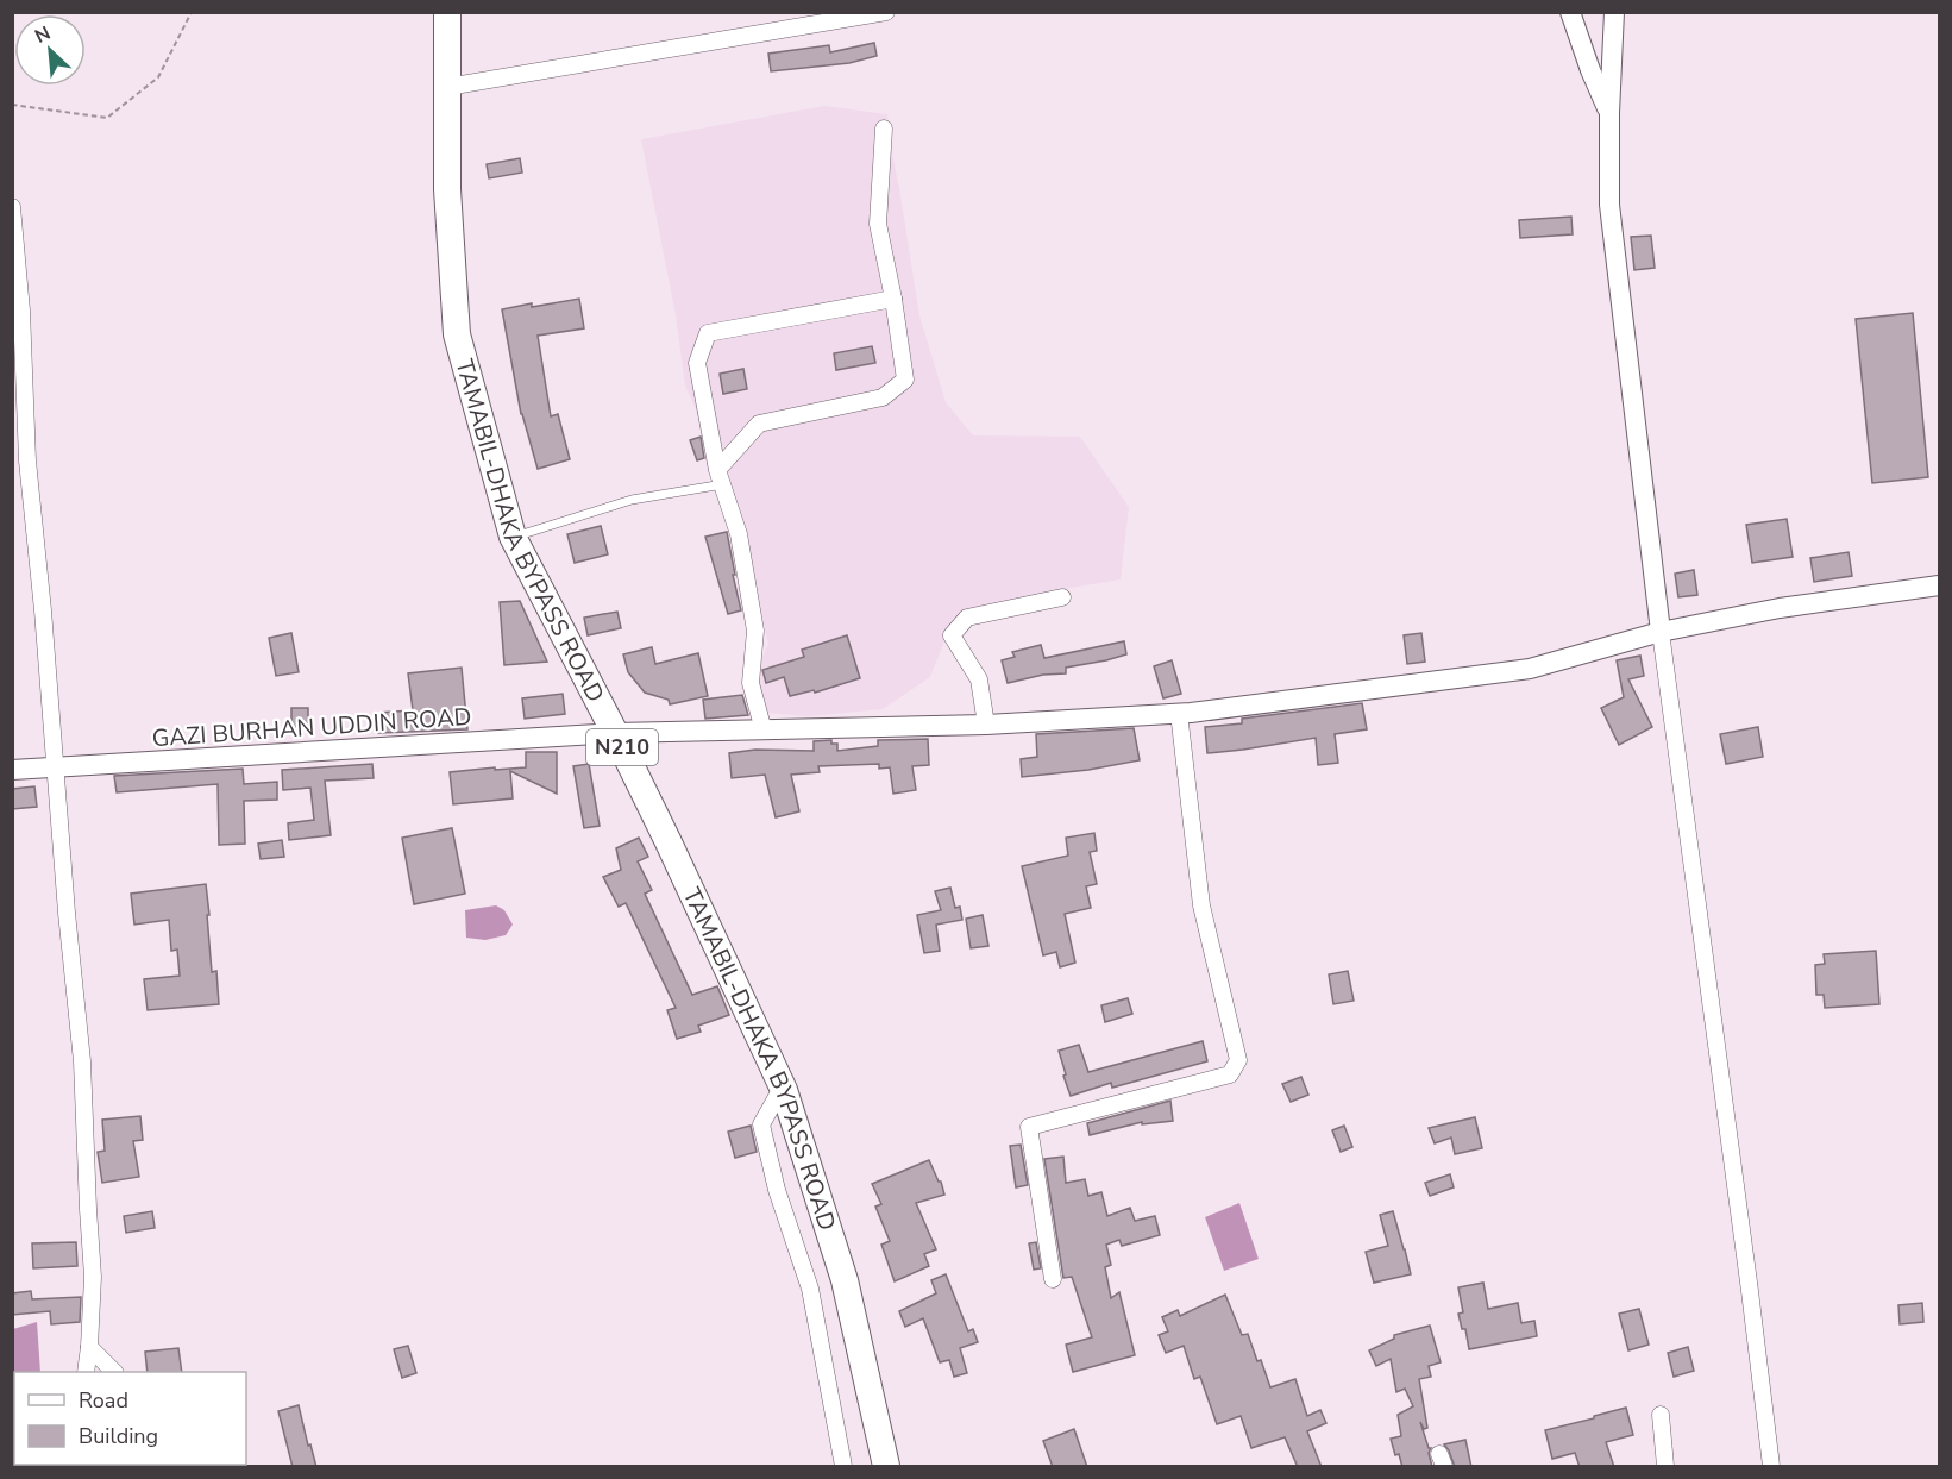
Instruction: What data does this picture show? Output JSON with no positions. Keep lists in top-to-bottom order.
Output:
{
  "streets": {
    "highway": ["TAMABIL-DHAKA BYPASS ROAD", "N210"],
    "street": ["GAZI BURHAN UDDIN ROAD"]
  },
  "crossings": [
    ["TAMABIL-DHAKA BYPASS ROAD", "GAZI BURHAN UDDIN ROAD"]
  ],
  "legend": ["Road", "Building"],
  "north": "top left"
}
